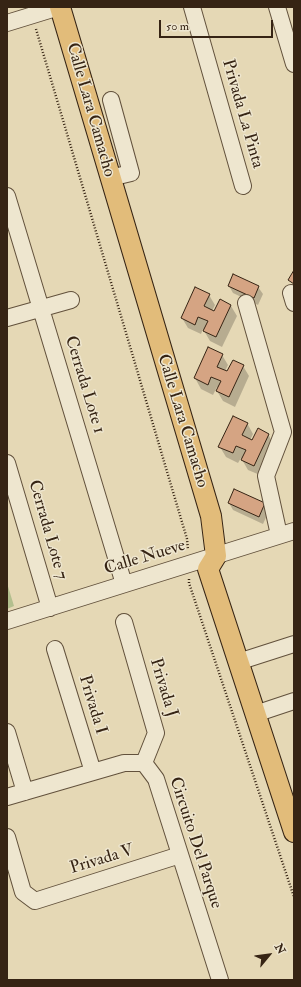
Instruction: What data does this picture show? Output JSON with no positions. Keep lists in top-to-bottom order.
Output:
{
  "streets": {
    "main road": ["Calle Lara Camacho"],
    "street": [
      "Privada La Pinta",
      "Cerrada Lote 1",
      "Cerrada Lote 7",
      "Calle Nueve",
      "Privada J",
      "Privada I",
      "Circuito Del Parque",
      "Privada V"
    ]
  },
  "crossings": [
    ["Calle Lara Camacho", "Calle Nueve"],
    ["Cerrada Lote 1", "Calle Nueve"],
    ["Cerrada Lote 7", "Calle Nueve"],
    ["Privada J", "Circuito Del Parque"],
    ["Circuito Del Parque", "Privada V"]
  ],
  "scale_bar": "50 m",
  "north": "top right"
}
